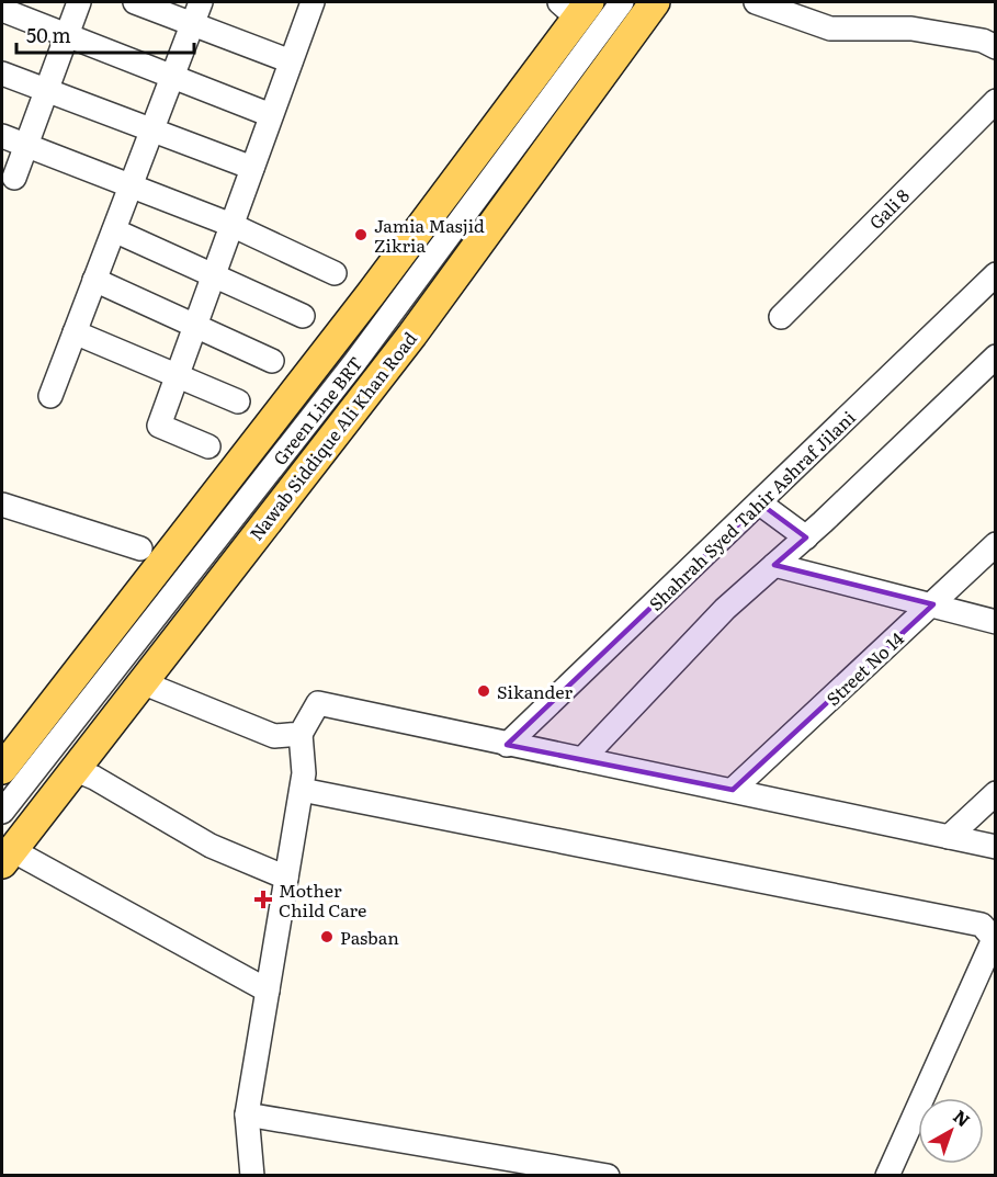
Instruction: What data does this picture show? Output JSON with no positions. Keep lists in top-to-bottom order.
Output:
{
  "streets": {
    "main road": ["Nawab Siddique Ali Khan Road"],
    "street": [
      "Gali 8",
      "Green Line BRT",
      "Shahrah Syed Tahir Ashraf Jilani",
      "Street No 14"
    ]
  },
  "places": {
    "other": ["Jamia Masjid Zikria", "Sikander", "Pasban"],
    "health": ["Mother Child Care"]
  },
  "scale_bar": "50 m",
  "north": "top right"
}
